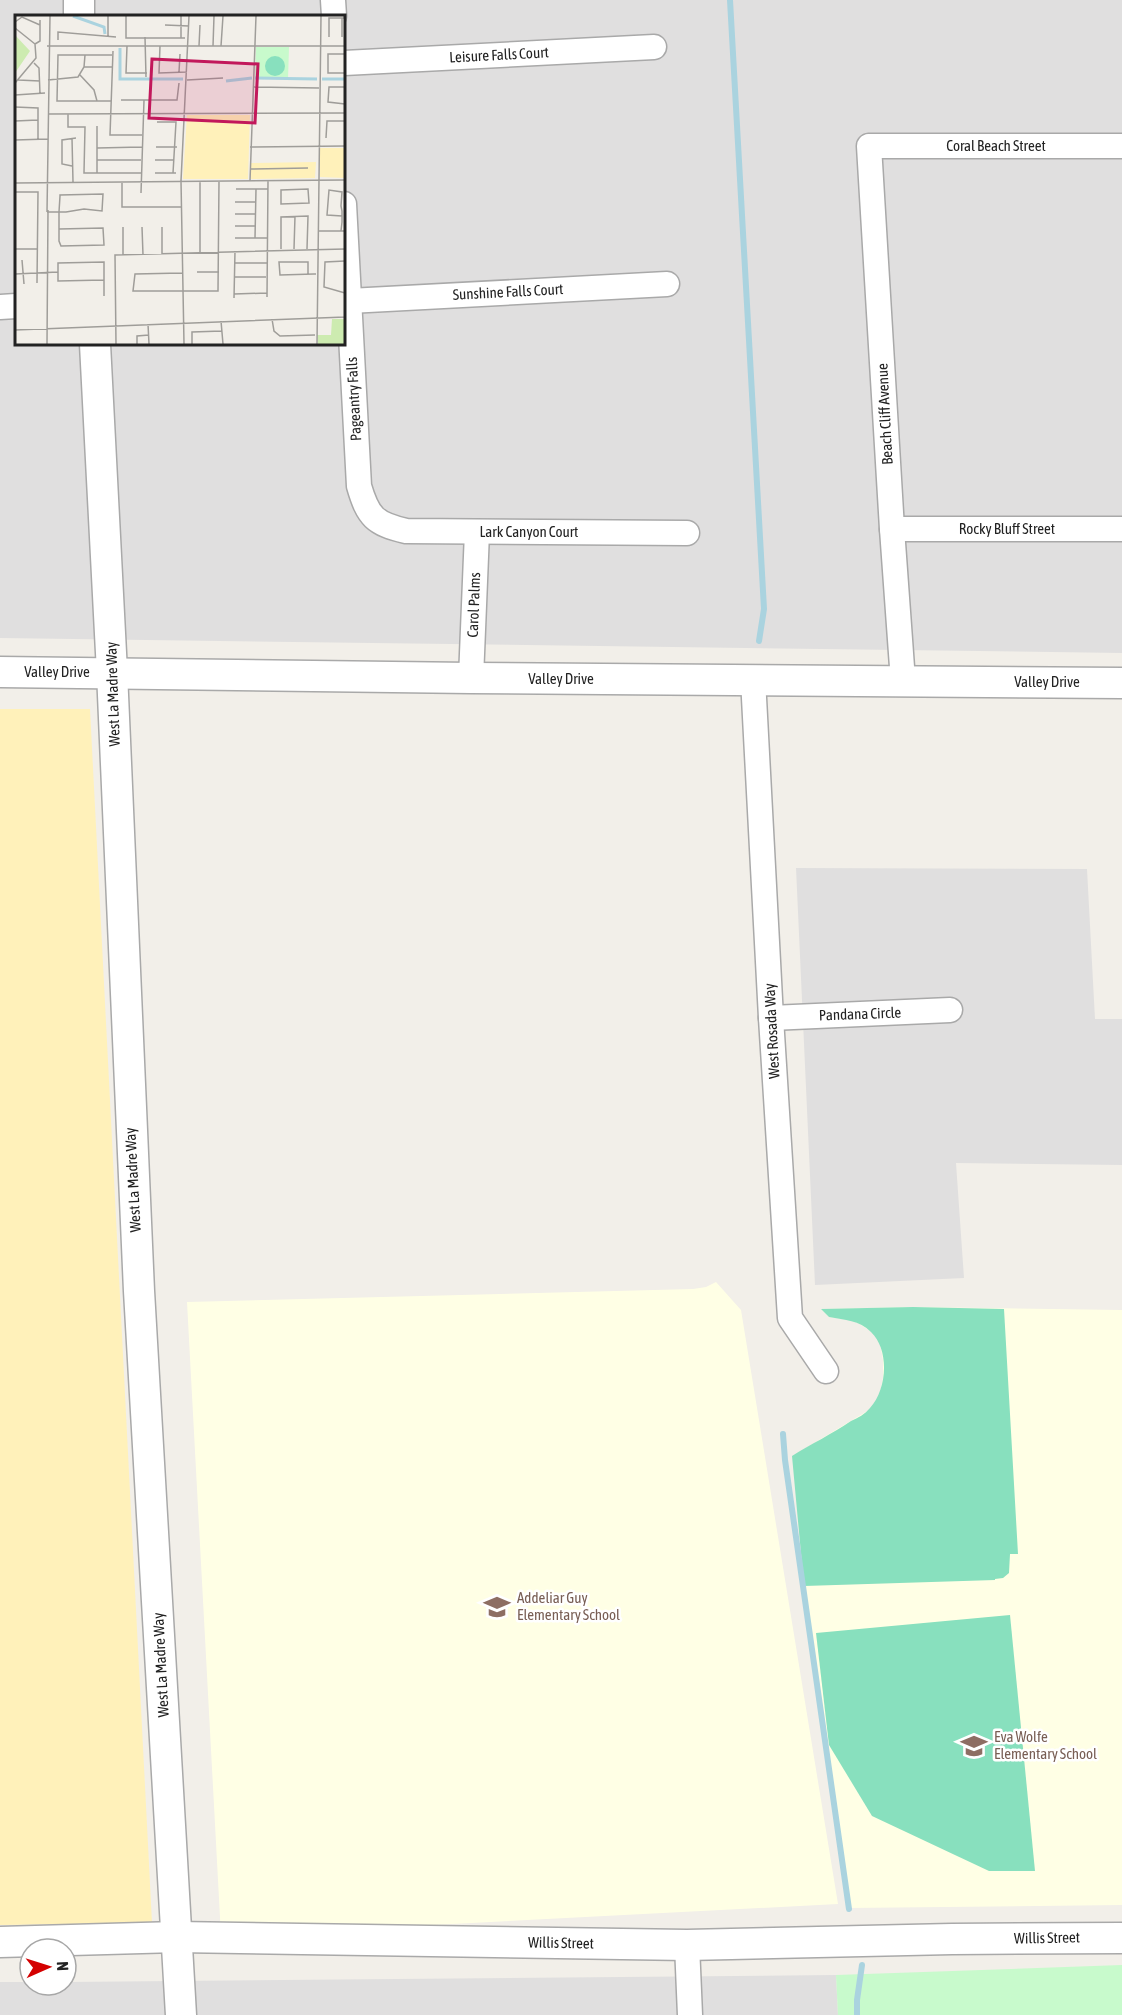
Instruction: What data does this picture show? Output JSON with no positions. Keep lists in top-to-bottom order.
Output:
{
  "streets": {
    "street": [
      "Leisure Falls Court",
      "Coral Beach Street",
      "Sunshine Falls Court",
      "Pageantry Falls",
      "Beach Cliff Avenue",
      "Rocky Bluff Street",
      "Lark Canyon Court",
      "Carol Palms",
      "Valley Drive",
      "West La Madre Way",
      "Pandana Circle",
      "West Rosada Way",
      "Willis Street"
    ]
  },
  "crossings": [
    ["Coral Beach Street", "Beach Cliff Avenue"],
    ["Sunshine Falls Court", "Pageantry Falls"],
    ["Pageantry Falls", "Lark Canyon Court"],
    ["Beach Cliff Avenue", "Rocky Bluff Street"],
    ["Beach Cliff Avenue", "Valley Drive"],
    ["Lark Canyon Court", "Carol Palms"],
    ["Carol Palms", "Valley Drive"],
    ["Valley Drive", "West La Madre Way"],
    ["Valley Drive", "West Rosada Way"],
    ["West La Madre Way", "Willis Street"],
    ["Pandana Circle", "West Rosada Way"]
  ],
  "places": {
    "school or university": ["Addeliar Guy Elementary School", "Eva Wolfe Elementary School"]
  },
  "north": "right"
}
